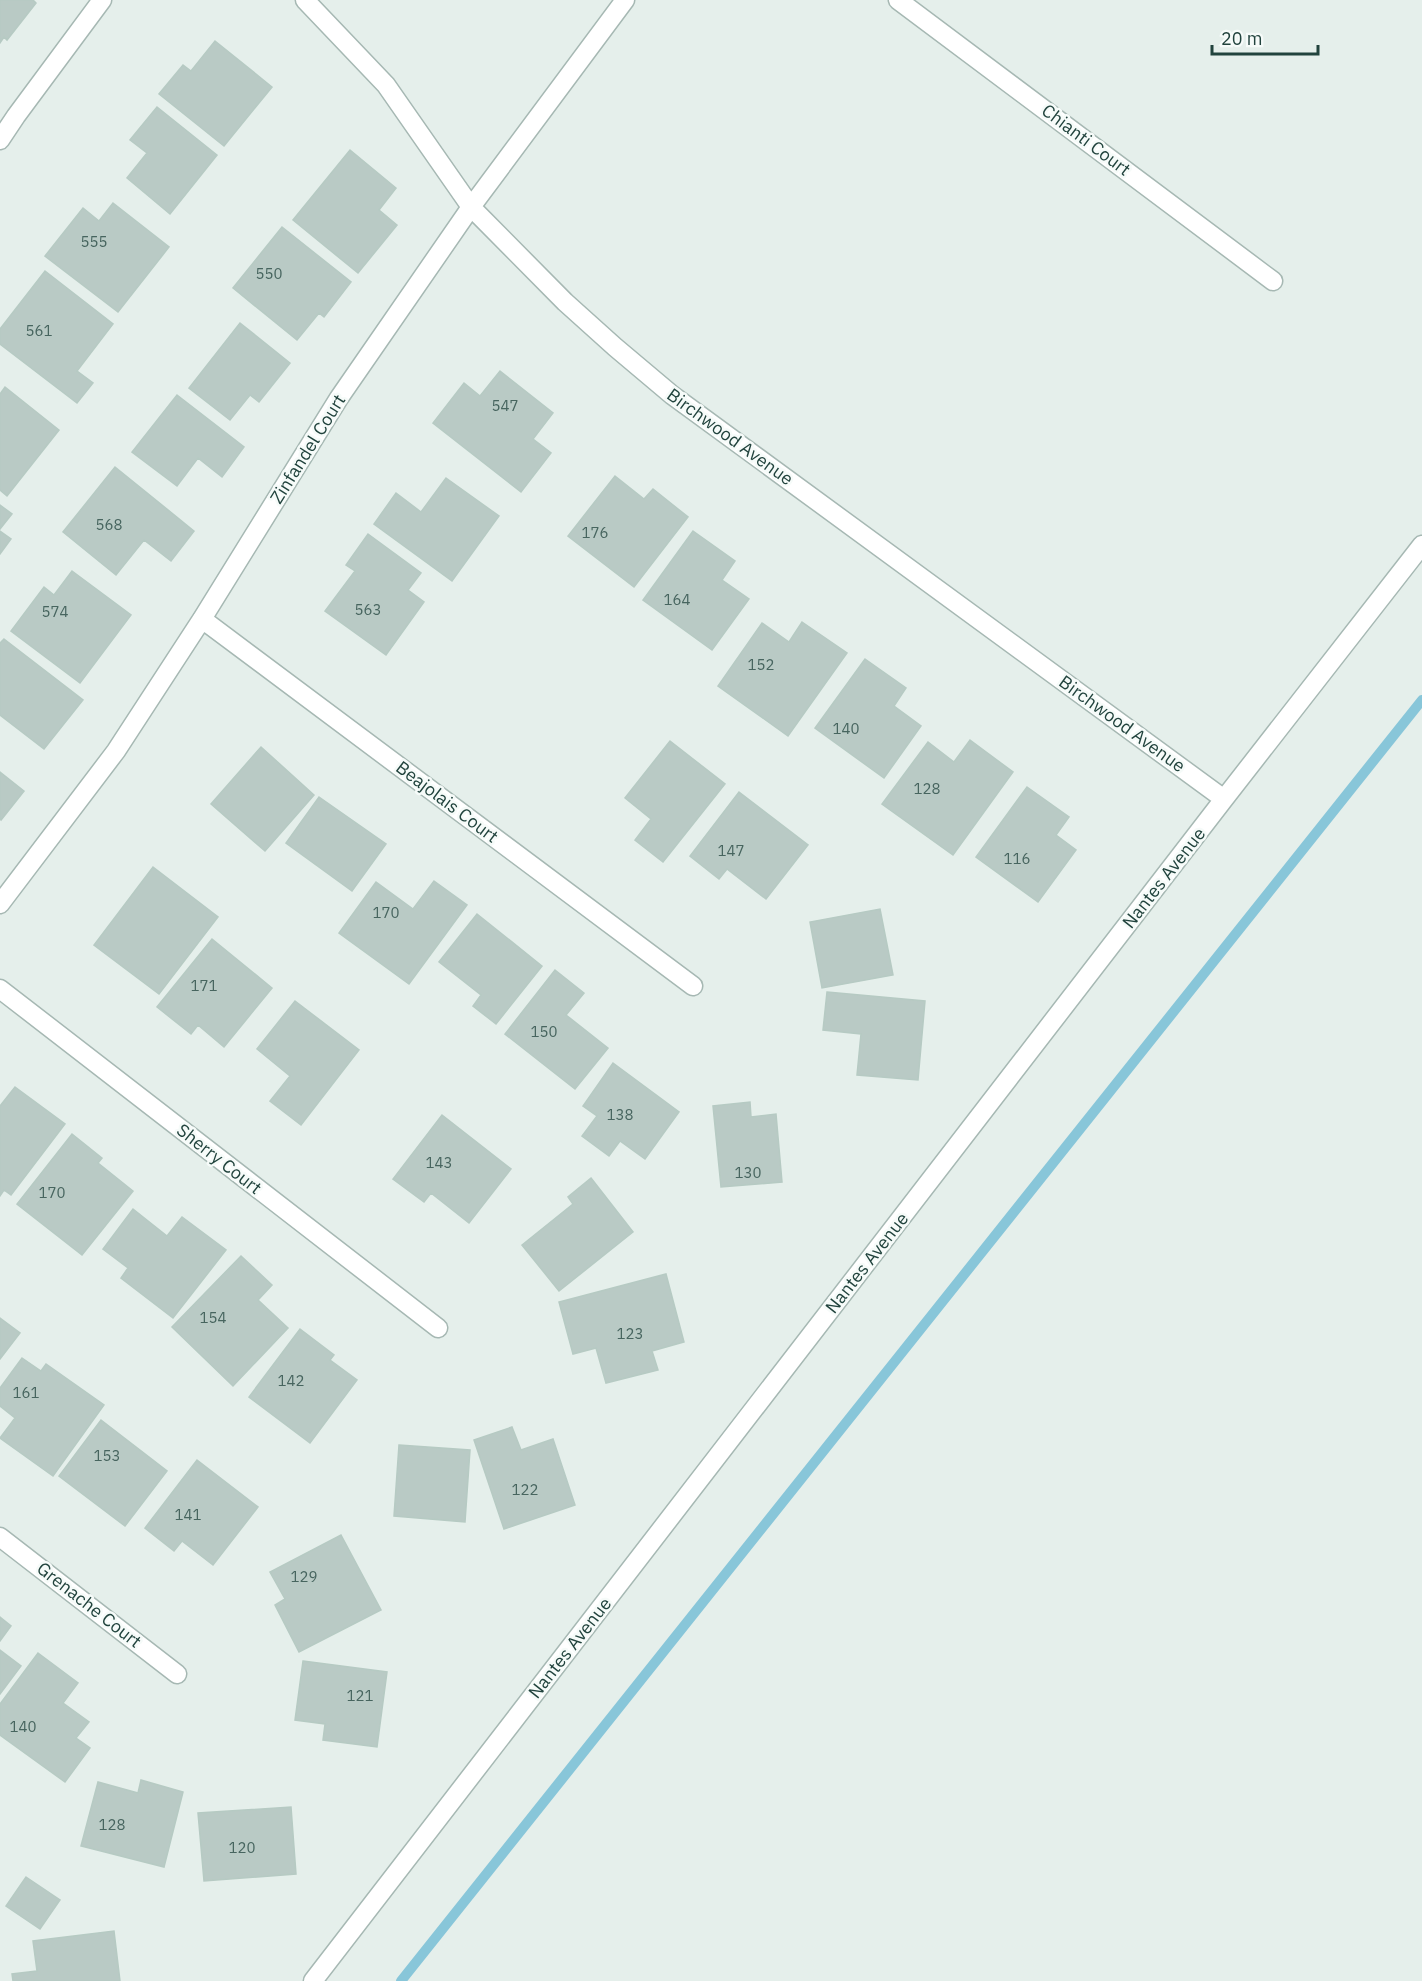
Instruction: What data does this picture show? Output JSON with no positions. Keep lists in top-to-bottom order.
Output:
{
  "streets": {
    "street": [
      "Chianti Court",
      "Birchwood Avenue",
      "Zinfandel Court",
      "Beajolais Court",
      "Nantes Avenue",
      "Sherry Court",
      "Grenache Court"
    ]
  },
  "crossings": [
    ["Birchwood Avenue", "Zinfandel Court"],
    ["Birchwood Avenue", "Nantes Avenue"],
    ["Zinfandel Court", "Beajolais Court"]
  ],
  "house_numbers": [
    "555",
    "550",
    "561",
    "547",
    "568",
    "176",
    "164",
    "563",
    "574",
    "152",
    "140",
    "128",
    "147",
    "116",
    "170",
    "171",
    "150",
    "138",
    "143",
    "130",
    "170",
    "154",
    "123",
    "142",
    "161",
    "153",
    "122",
    "141",
    "129",
    "121",
    "140",
    "128",
    "120"
  ],
  "scale_bar": "20 m"
}
